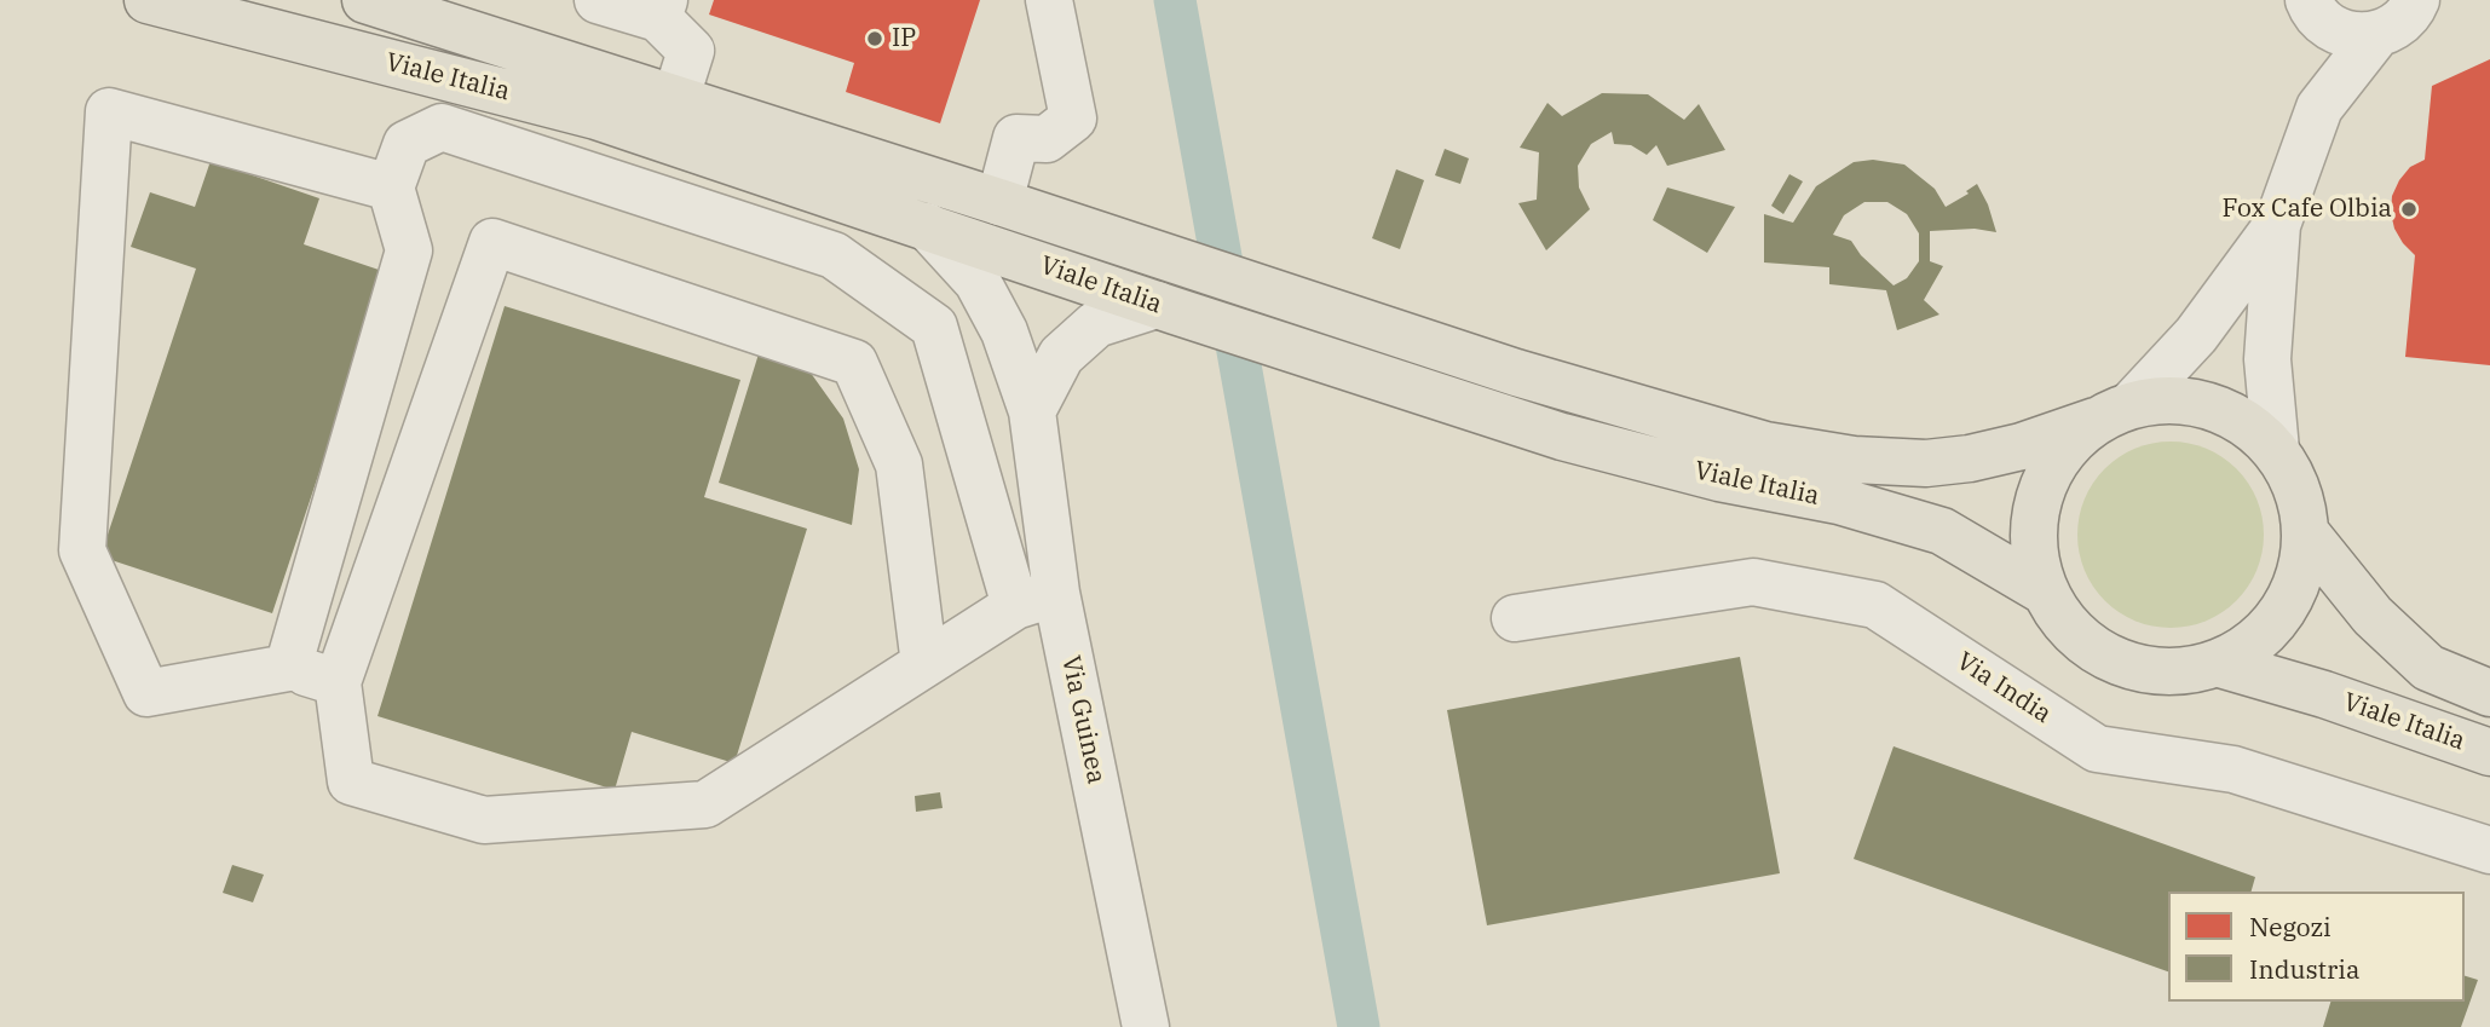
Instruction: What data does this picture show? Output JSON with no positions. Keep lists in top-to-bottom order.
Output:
{
  "streets": {
    "main road": ["Viale Italia"],
    "street": ["Via India", "Via Guinea"]
  },
  "crossings": [
    ["Viale Italia", "Via Guinea"]
  ],
  "places": ["IP", "Fox Cafe Olbia"],
  "legend": ["Negozi", "Industria"]
}
